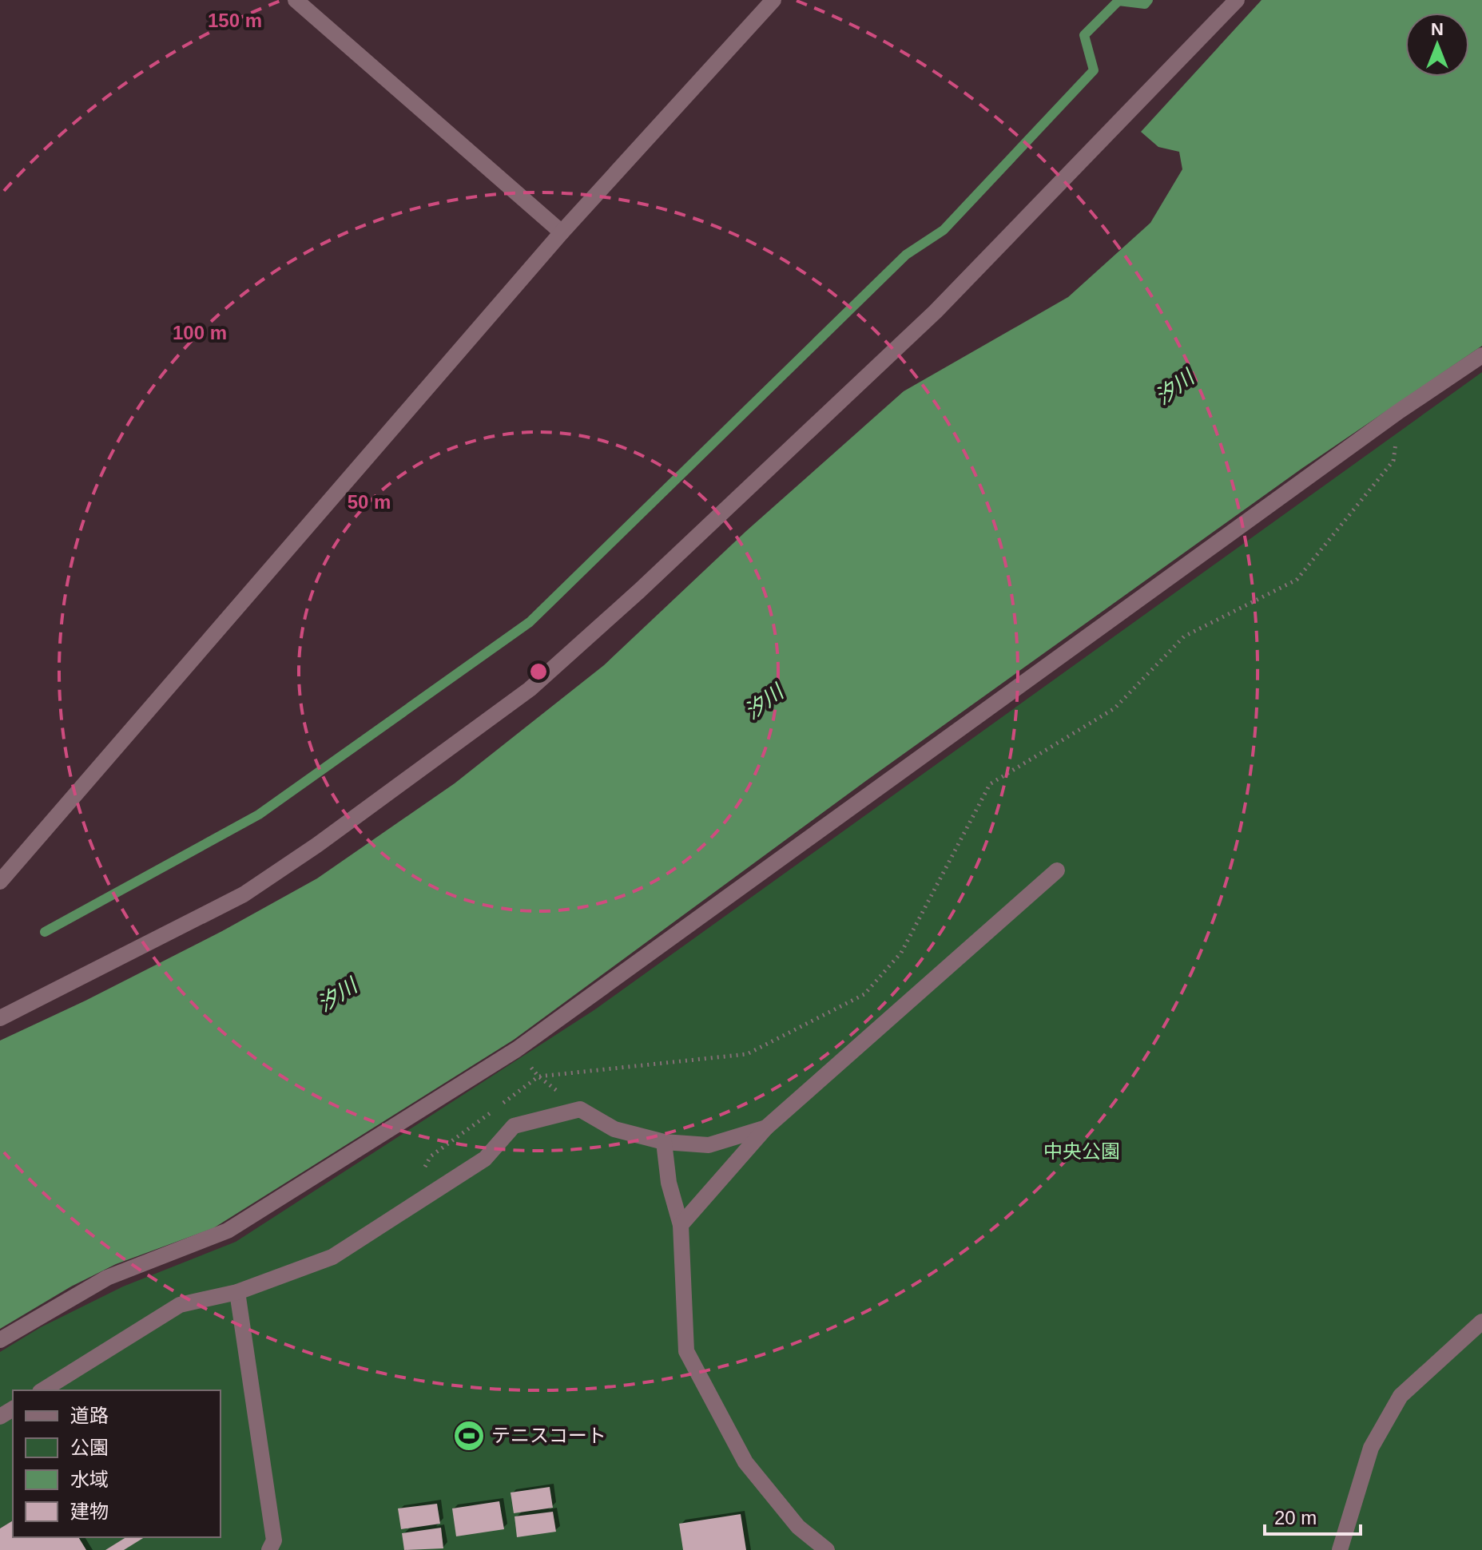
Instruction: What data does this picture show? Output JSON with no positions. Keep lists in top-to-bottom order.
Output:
{
  "water": ["汐川"],
  "parks": ["中央公園"],
  "places": {
    "sports": ["テニスコート"]
  },
  "legend": [
    "道路",
    "公園",
    "水域",
    "建物"
  ],
  "scale_bar": "20 m",
  "north": "top",
  "rings": ["150 m", "100 m", "50 m"]
}
